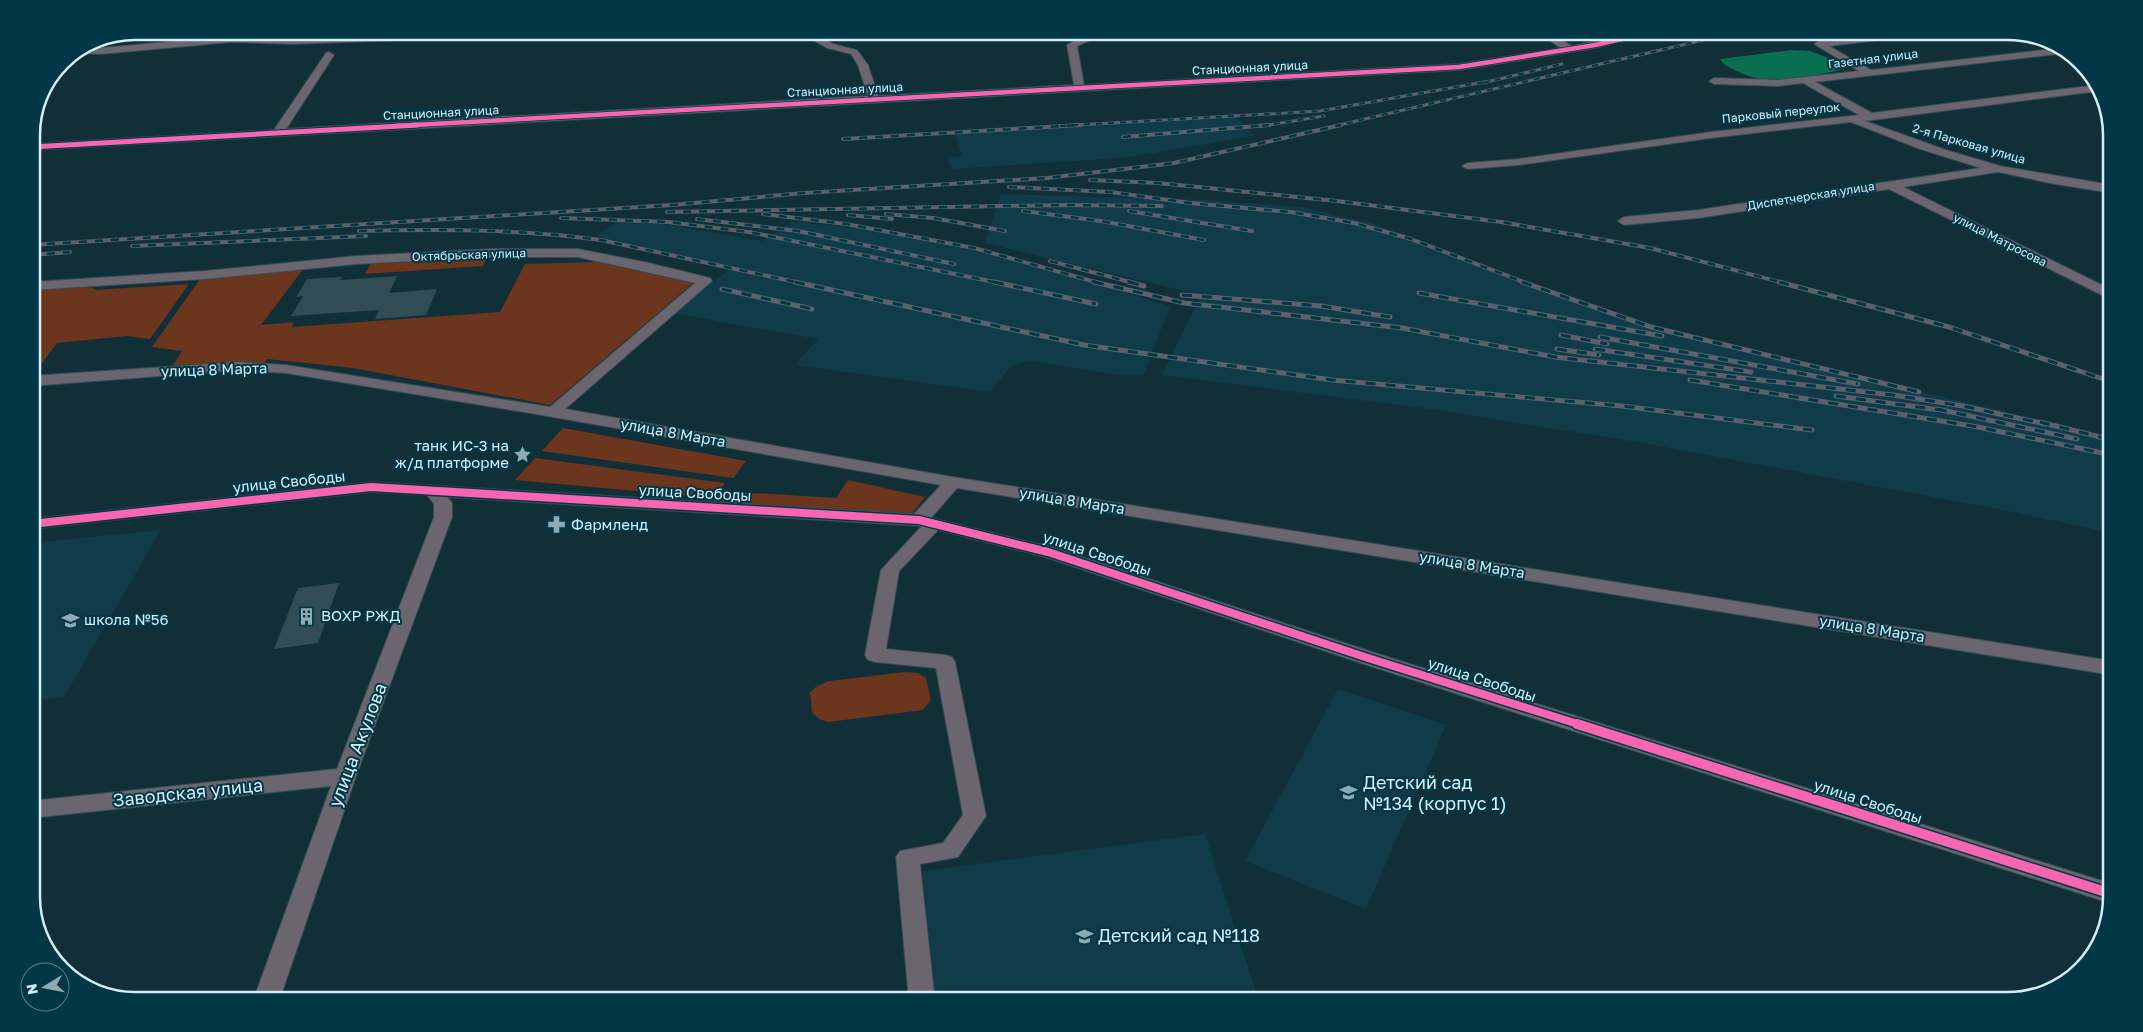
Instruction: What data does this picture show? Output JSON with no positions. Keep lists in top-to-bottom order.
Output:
{
  "streets": {
    "street": [
      "Газетная улица",
      "Станционная улица",
      "Парковый переулок",
      "2-я Парковая улица",
      "Диспетчерская улица",
      "улица Матросова",
      "Октябрьская улица",
      "улица 8 Марта",
      "улица Свободы",
      "улица Акулова",
      "Заводская улица"
    ]
  },
  "crossings": [
    ["Парковый переулок", "2-я Парковая улица"],
    ["2-я Парковая улица", "Диспетчерская улица"],
    ["Диспетчерская улица", "улица Матросова"],
    ["Октябрьская улица", "улица 8 Марта"],
    ["улица Свободы", "улица Акулова"],
    ["улица Акулова", "Заводская улица"]
  ],
  "places": {
    "place": ["танк ИС-3 на ж/д платформе"],
    "pharmacy": ["Фармленд"],
    "building": ["ВОХР РЖД"],
    "school or university": ["школа №56", "Детский сад №134 (корпус 1)", "Детский сад №118"]
  },
  "north": "left"
}
